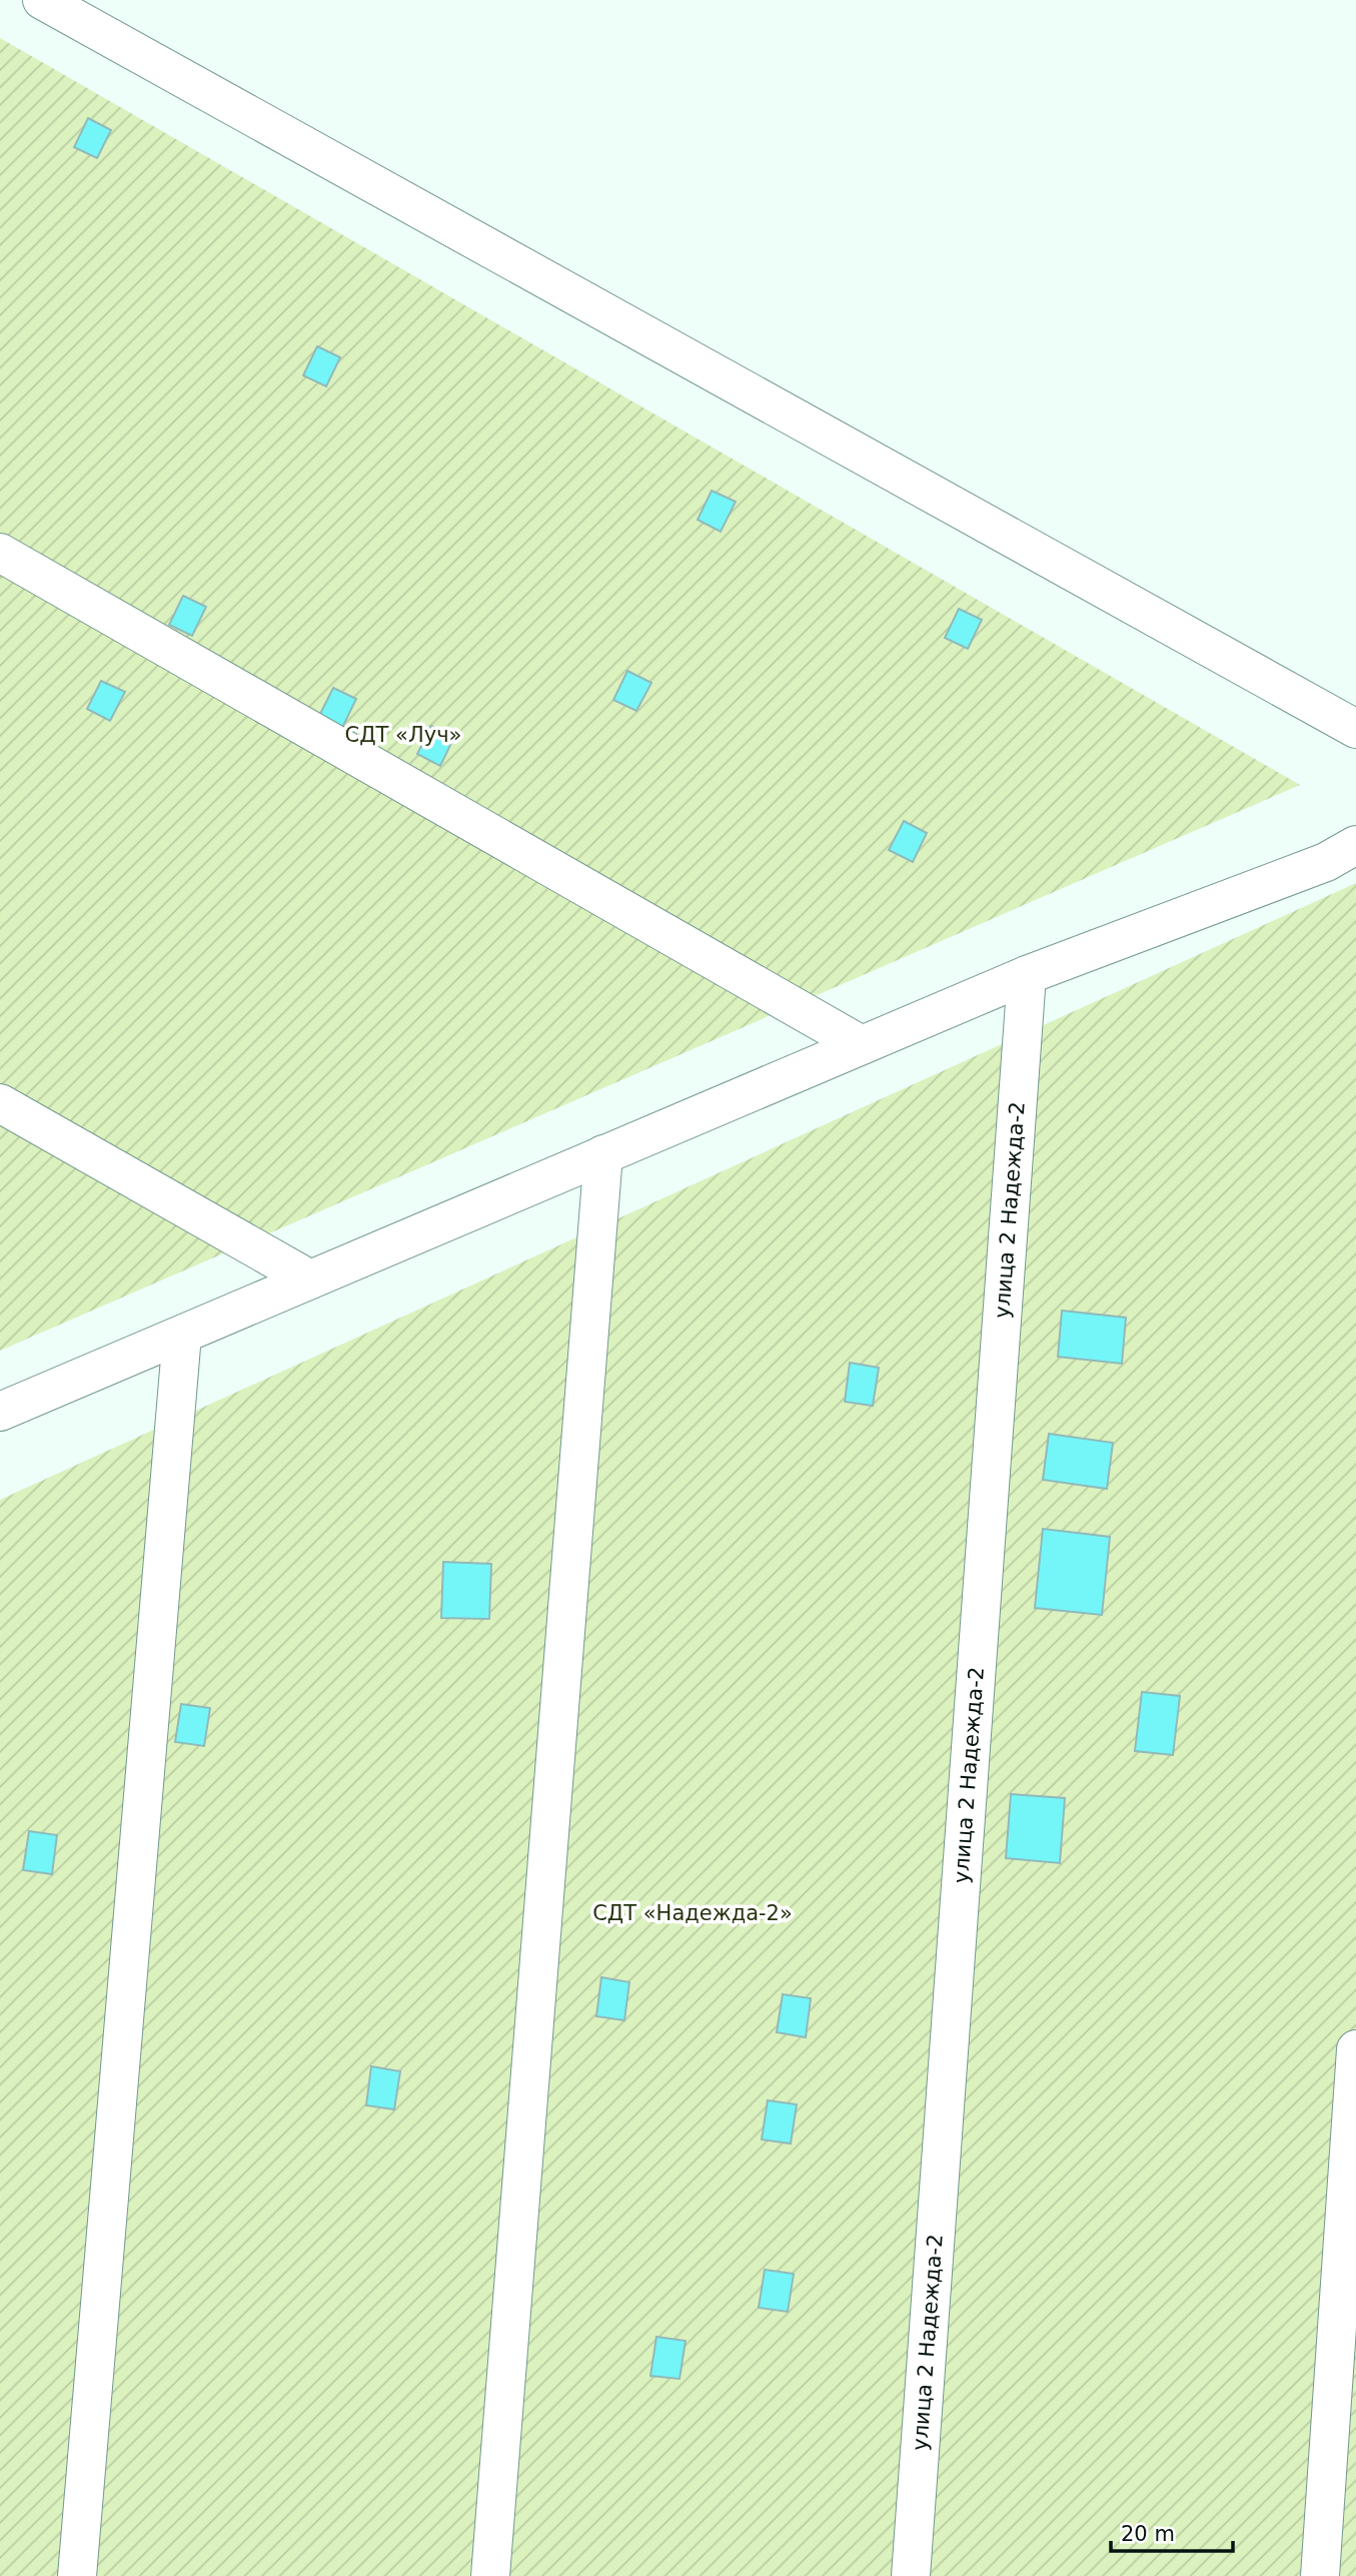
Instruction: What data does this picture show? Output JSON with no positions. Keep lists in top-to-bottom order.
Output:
{
  "streets": {
    "street": ["улица 2 Надежда-2"]
  },
  "parks": ["СДТ «Луч»", "СДТ «Надежда-2»"],
  "scale_bar": "20 m"
}
